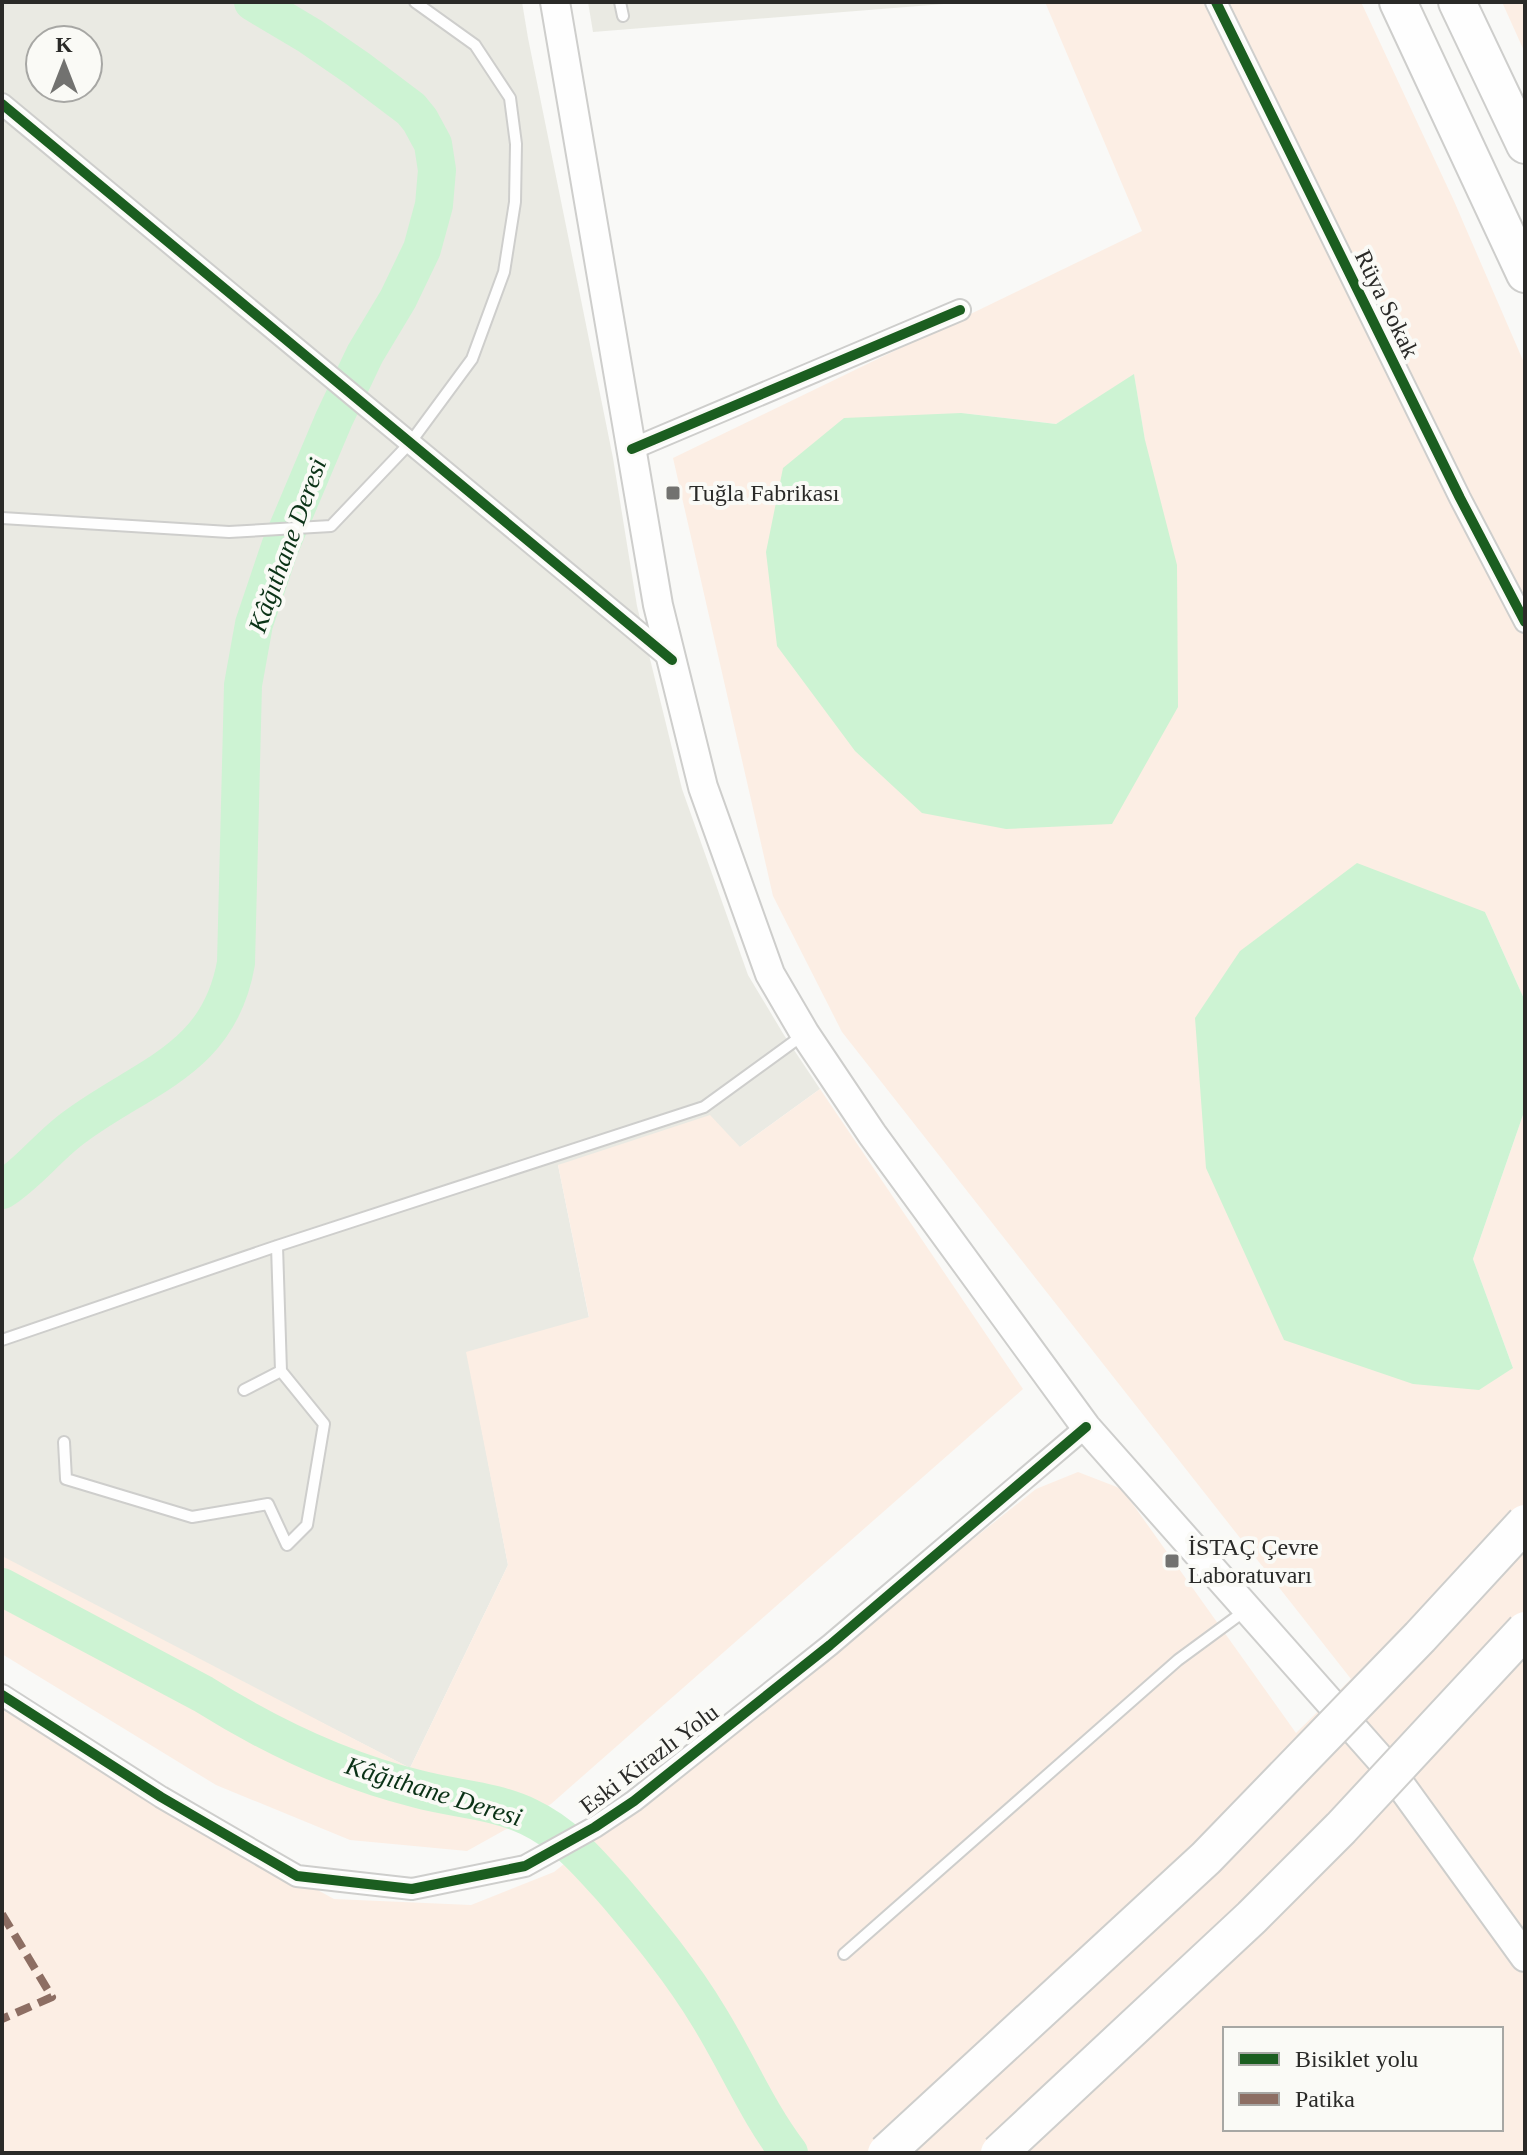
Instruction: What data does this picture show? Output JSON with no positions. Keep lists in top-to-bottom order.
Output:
{
  "streets": {
    "street": ["Rüya Sokak", "Eski Kirazlı Yolu"]
  },
  "water": ["Kâğıthane Deresi"],
  "places": {
    "transit": ["Tuğla Fabrikası", "İSTAÇ Çevre Laboratuvarı"]
  },
  "legend": ["Bisiklet yolu", "Patika"],
  "north": "top"
}
